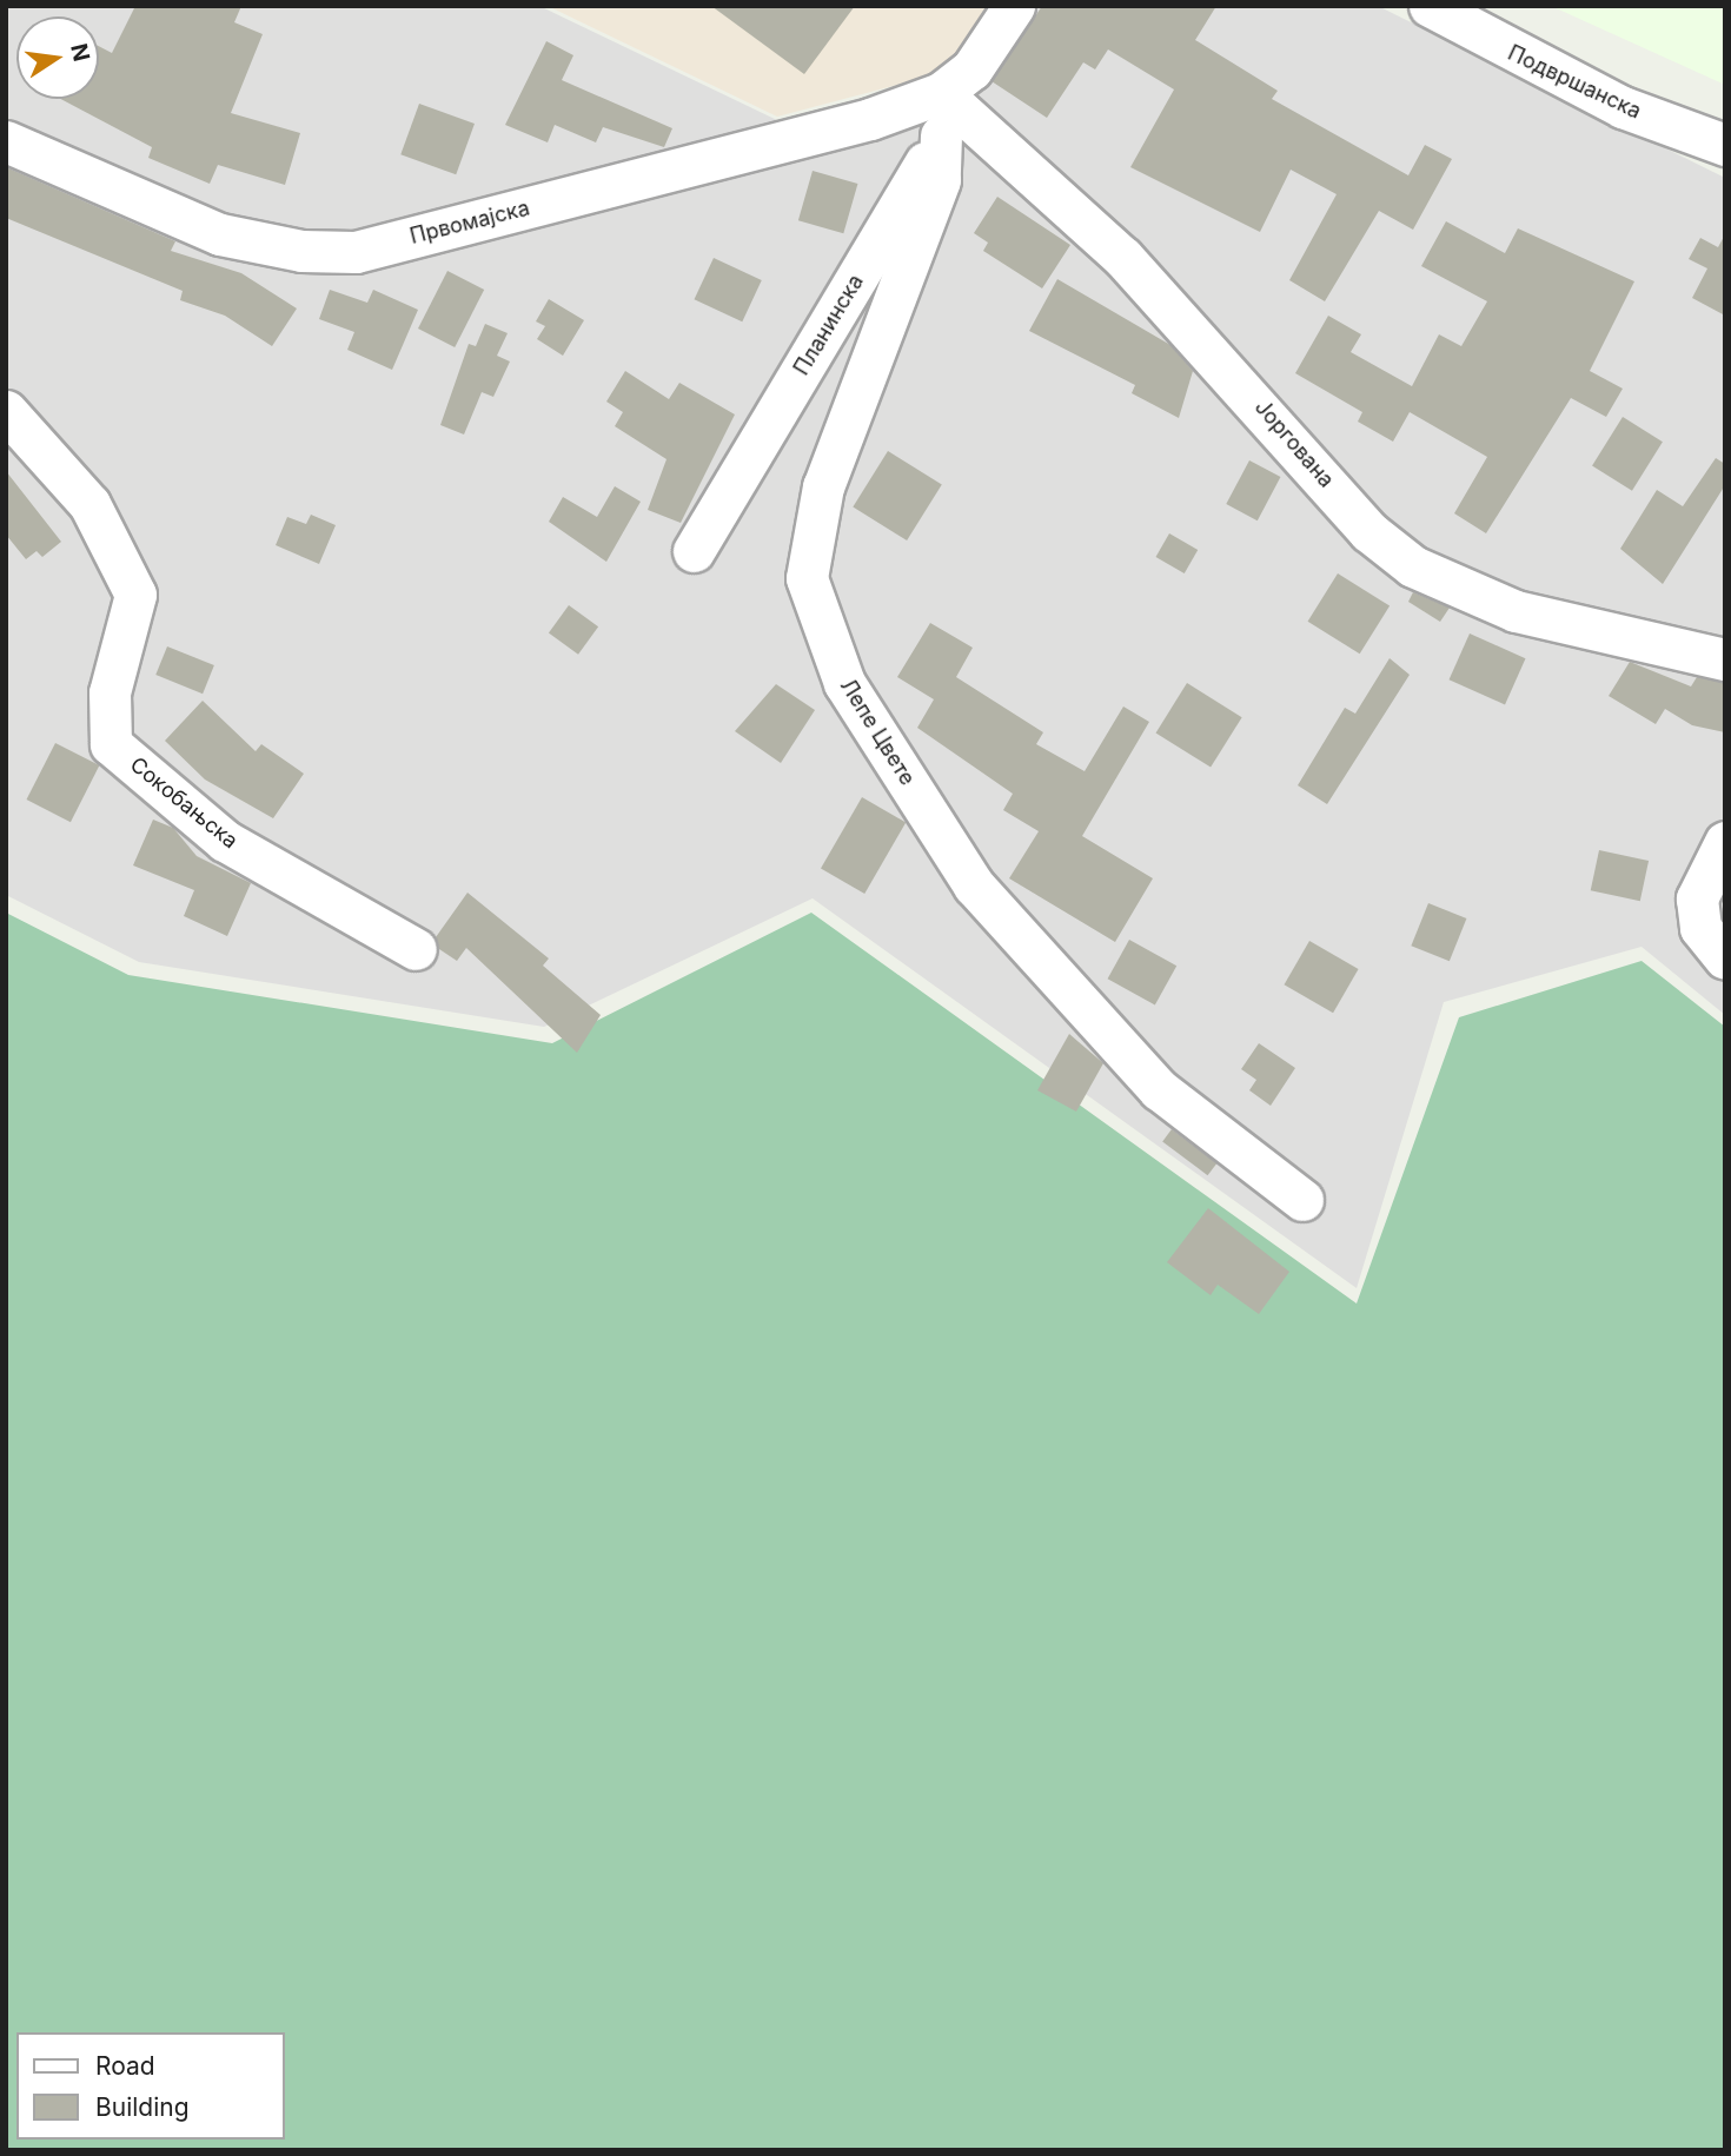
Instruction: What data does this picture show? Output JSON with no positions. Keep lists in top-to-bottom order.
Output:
{
  "streets": {
    "street": [
      "Подвршанска",
      "Првомајска",
      "Планинска",
      "Јоргована",
      "Лепе Цвете",
      "Сокобањска"
    ]
  },
  "crossings": [
    ["Првомајска", "Јоргована"],
    ["Планинска", "Лепе Цвете"]
  ],
  "legend": ["Road", "Building"],
  "north": "right"
}
